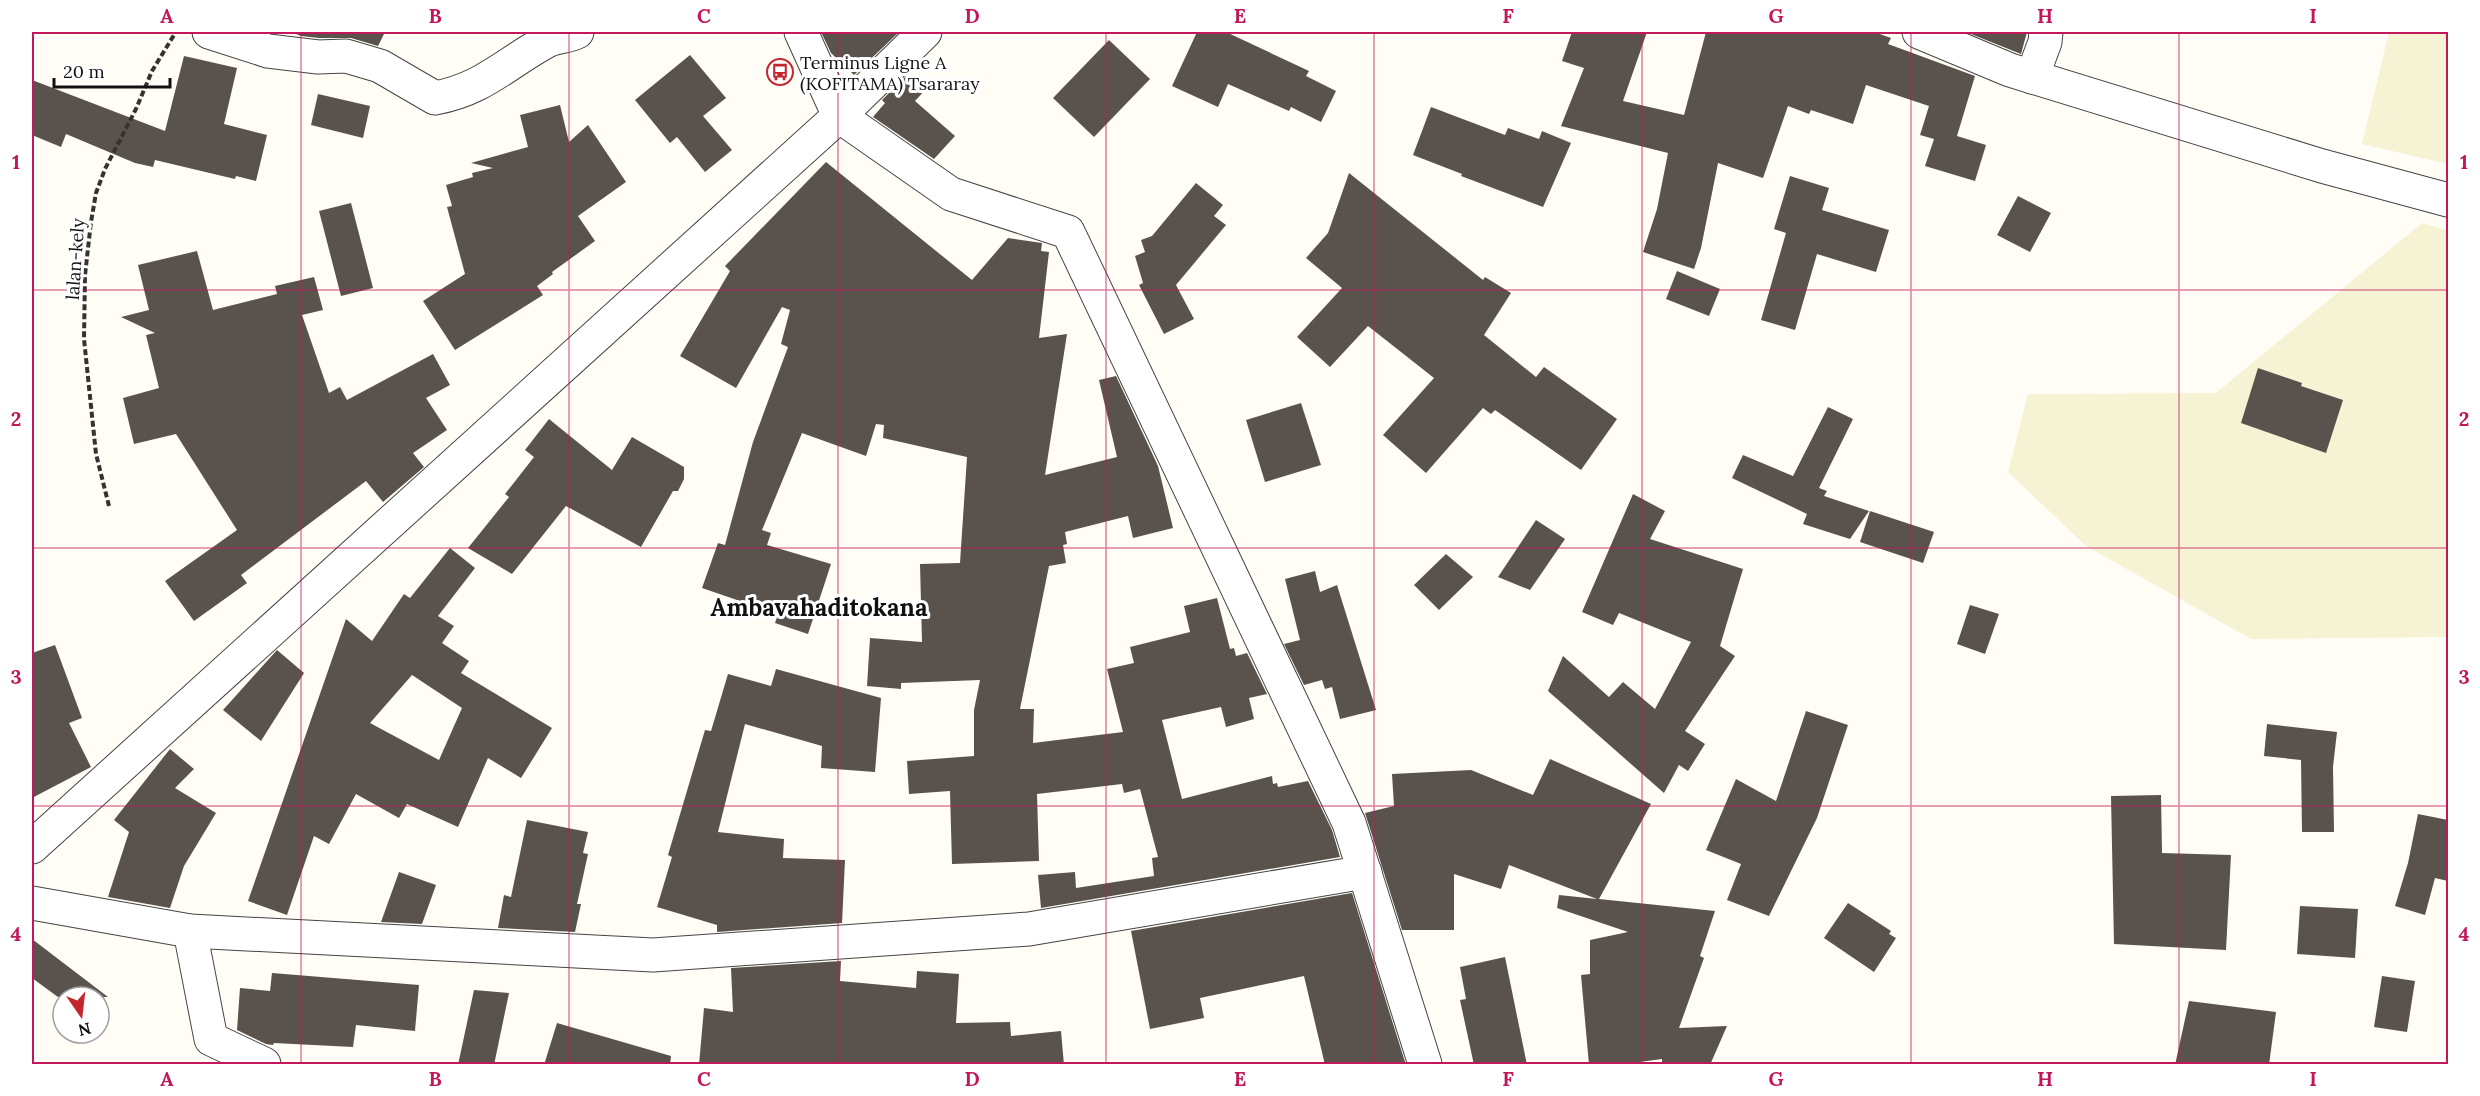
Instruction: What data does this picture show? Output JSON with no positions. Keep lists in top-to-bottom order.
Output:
{
  "streets": {
    "path": ["lalan-kely"]
  },
  "districts": ["Ambavahaditokana"],
  "places": {
    "bus stop": ["Terminus Ligne A (KOFITAMA) Tsararay"]
  },
  "scale_bar": "20 m",
  "north": "bottom",
  "grid": {
    "columns": [
      "A",
      "B",
      "C",
      "D",
      "E",
      "F",
      "G",
      "H",
      "I"
    ],
    "rows": [
      "1",
      "2",
      "3",
      "4"
    ]
  }
}
